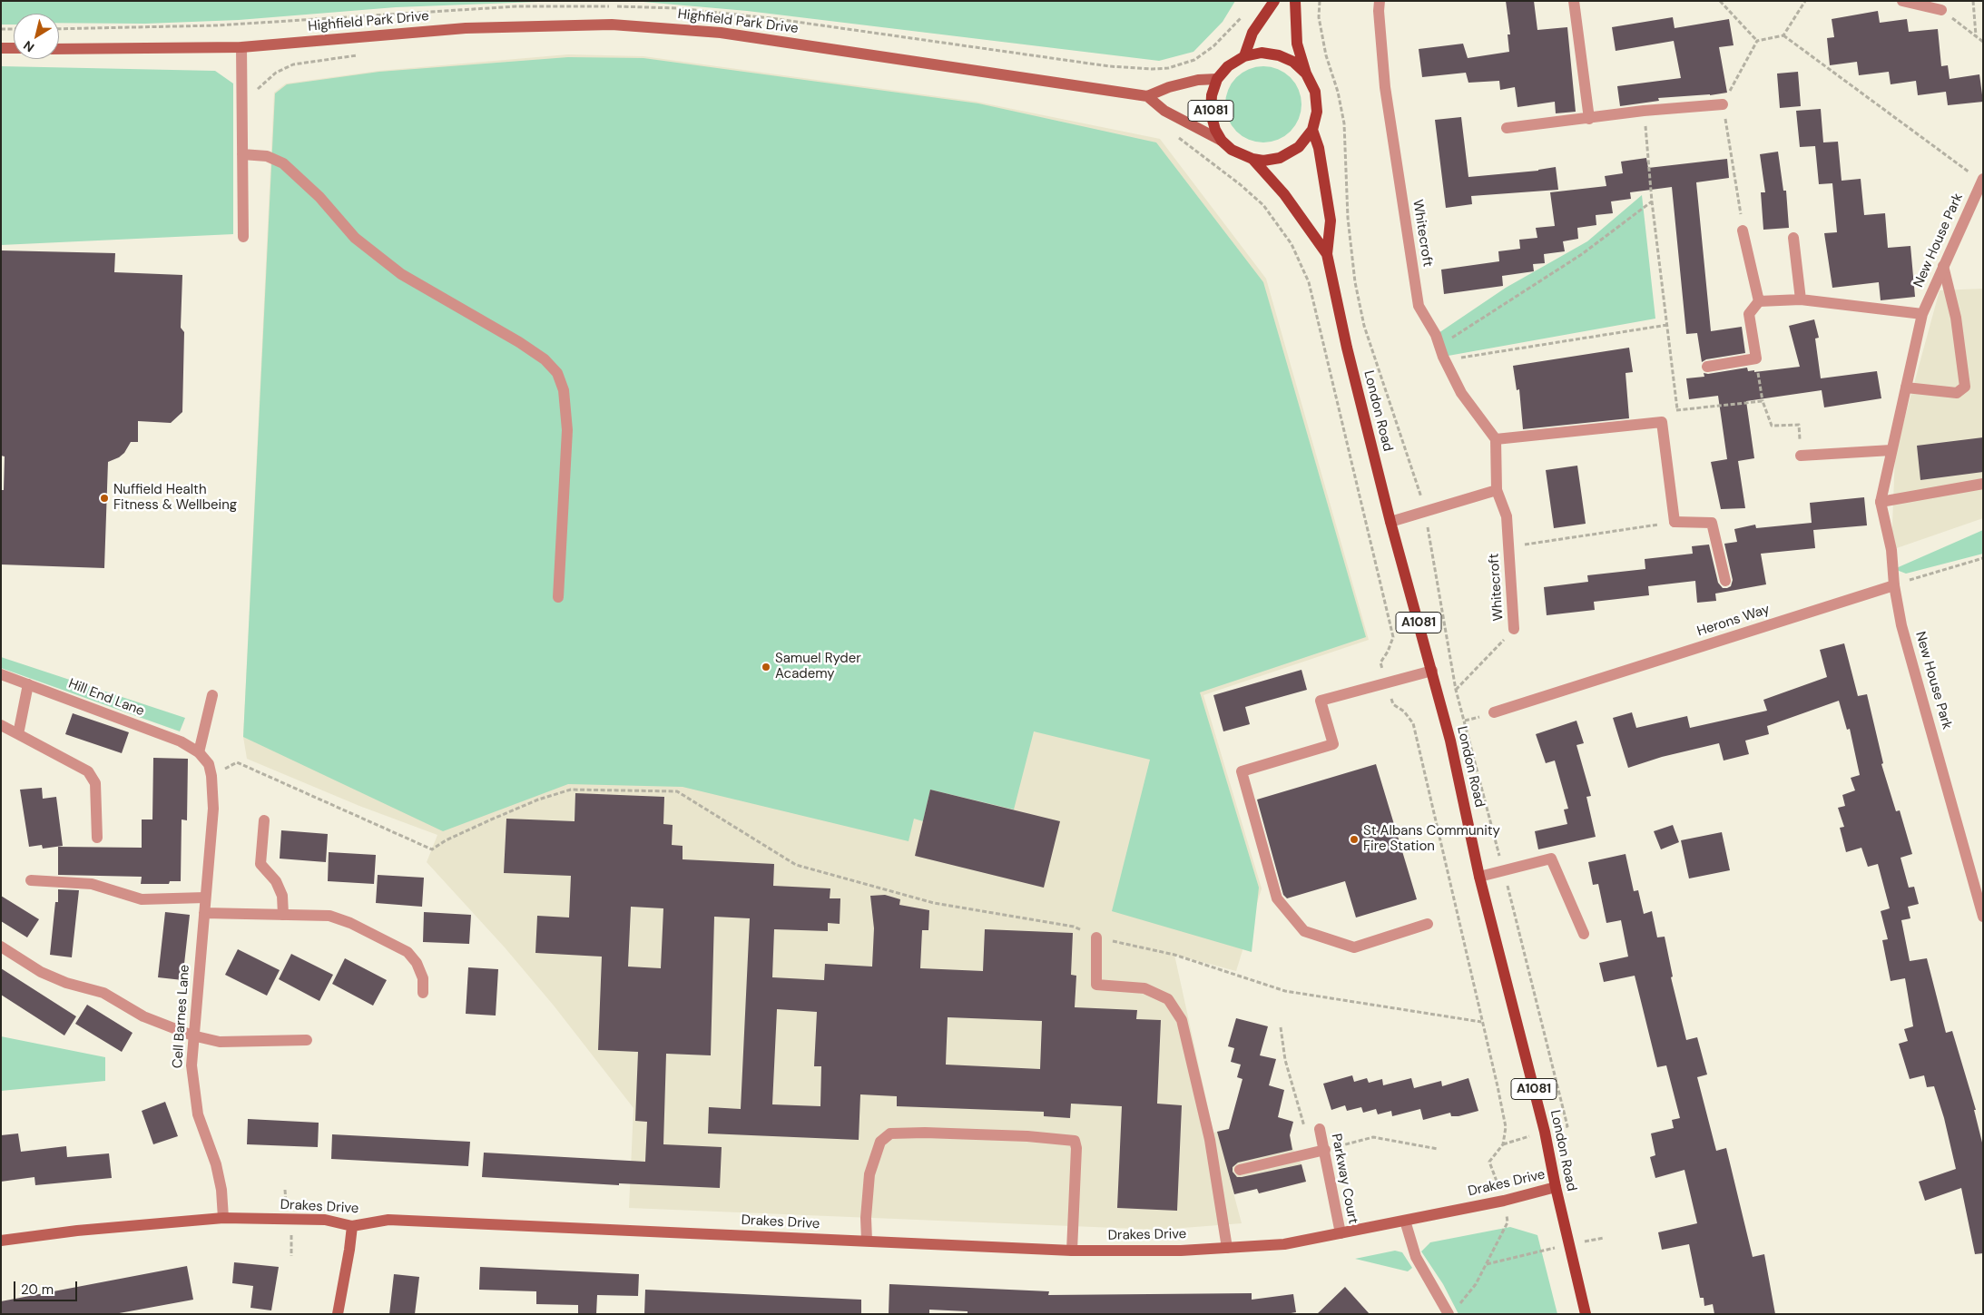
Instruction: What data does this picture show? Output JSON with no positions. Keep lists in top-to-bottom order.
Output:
{
  "streets": {
    "main road": ["A1081", "London Road"],
    "street": [
      "Highfield Park Drive",
      "Whitecroft",
      "New House Park",
      "Herons Way",
      "Hill End Lane",
      "Cell Barnes Lane",
      "Parkway Court",
      "Drakes Drive"
    ]
  },
  "crossings": [
    ["New House Park", "Herons Way"],
    ["London Road", "Drakes Drive"],
    ["Cell Barnes Lane", "Drakes Drive"],
    ["Parkway Court", "Drakes Drive"]
  ],
  "places": ["Nuffield Health Fitness & Wellbeing", "Samuel Ryder Academy", "St Albans Community Fire Station"],
  "scale_bar": "20 m",
  "north": "bottom left"
}
